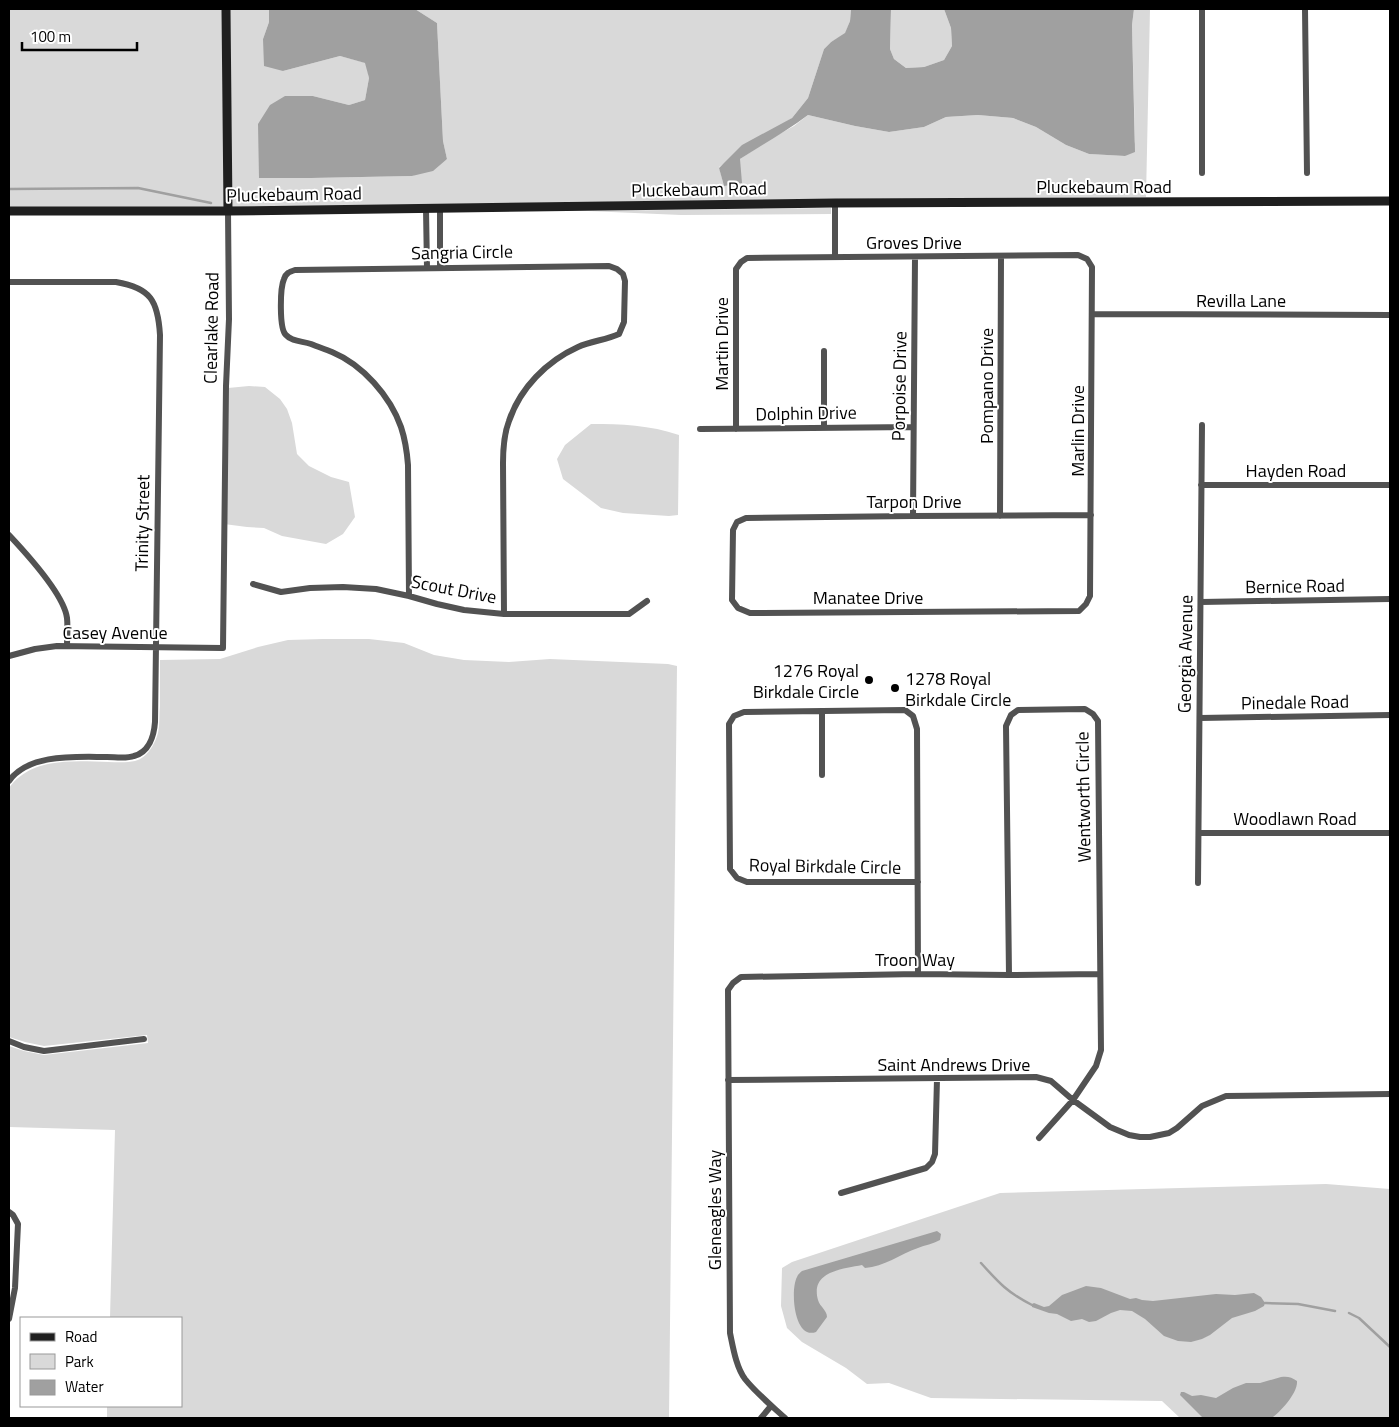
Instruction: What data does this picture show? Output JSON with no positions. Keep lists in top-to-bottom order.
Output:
{
  "streets": {
    "street": [
      "Pluckebaum Road",
      "Groves Drive",
      "Sangria Circle",
      "Revilla Lane",
      "Clearlake Road",
      "Martin Drive",
      "Porpoise Drive",
      "Pompano Drive",
      "Dolphin Drive",
      "Marlin Drive",
      "Hayden Road",
      "Tarpon Drive",
      "Trinity Street",
      "Bernice Road",
      "Scout Drive",
      "Manatee Drive",
      "Casey Avenue",
      "Georgia Avenue",
      "Pinedale Road",
      "Wentworth Circle",
      "Woodlawn Road",
      "Royal Birkdale Circle",
      "Troon Way",
      "Saint Andrews Drive",
      "Gleneagles Way"
    ]
  },
  "crossings": [
    ["Pluckebaum Road", "Clearlake Road"],
    ["Groves Drive", "Martin Drive"],
    ["Groves Drive", "Porpoise Drive"],
    ["Groves Drive", "Pompano Drive"],
    ["Groves Drive", "Marlin Drive"],
    ["Sangria Circle", "Scout Drive"],
    ["Revilla Lane", "Marlin Drive"],
    ["Clearlake Road", "Casey Avenue"],
    ["Martin Drive", "Dolphin Drive"],
    ["Porpoise Drive", "Dolphin Drive"],
    ["Porpoise Drive", "Tarpon Drive"],
    ["Pompano Drive", "Tarpon Drive"],
    ["Marlin Drive", "Tarpon Drive"],
    ["Marlin Drive", "Manatee Drive"],
    ["Hayden Road", "Georgia Avenue"],
    ["Tarpon Drive", "Manatee Drive"],
    ["Trinity Street", "Casey Avenue"],
    ["Bernice Road", "Georgia Avenue"],
    ["Georgia Avenue", "Pinedale Road"],
    ["Georgia Avenue", "Woodlawn Road"],
    ["Wentworth Circle", "Troon Way"],
    ["Wentworth Circle", "Saint Andrews Drive"],
    ["Royal Birkdale Circle", "Troon Way"],
    ["Troon Way", "Gleneagles Way"],
    ["Saint Andrews Drive", "Gleneagles Way"]
  ],
  "places": ["1276 Royal Birkdale Circle", "1278 Royal Birkdale Circle"],
  "legend": ["Road", "Park", "Water"],
  "scale_bar": "100 m"
}
